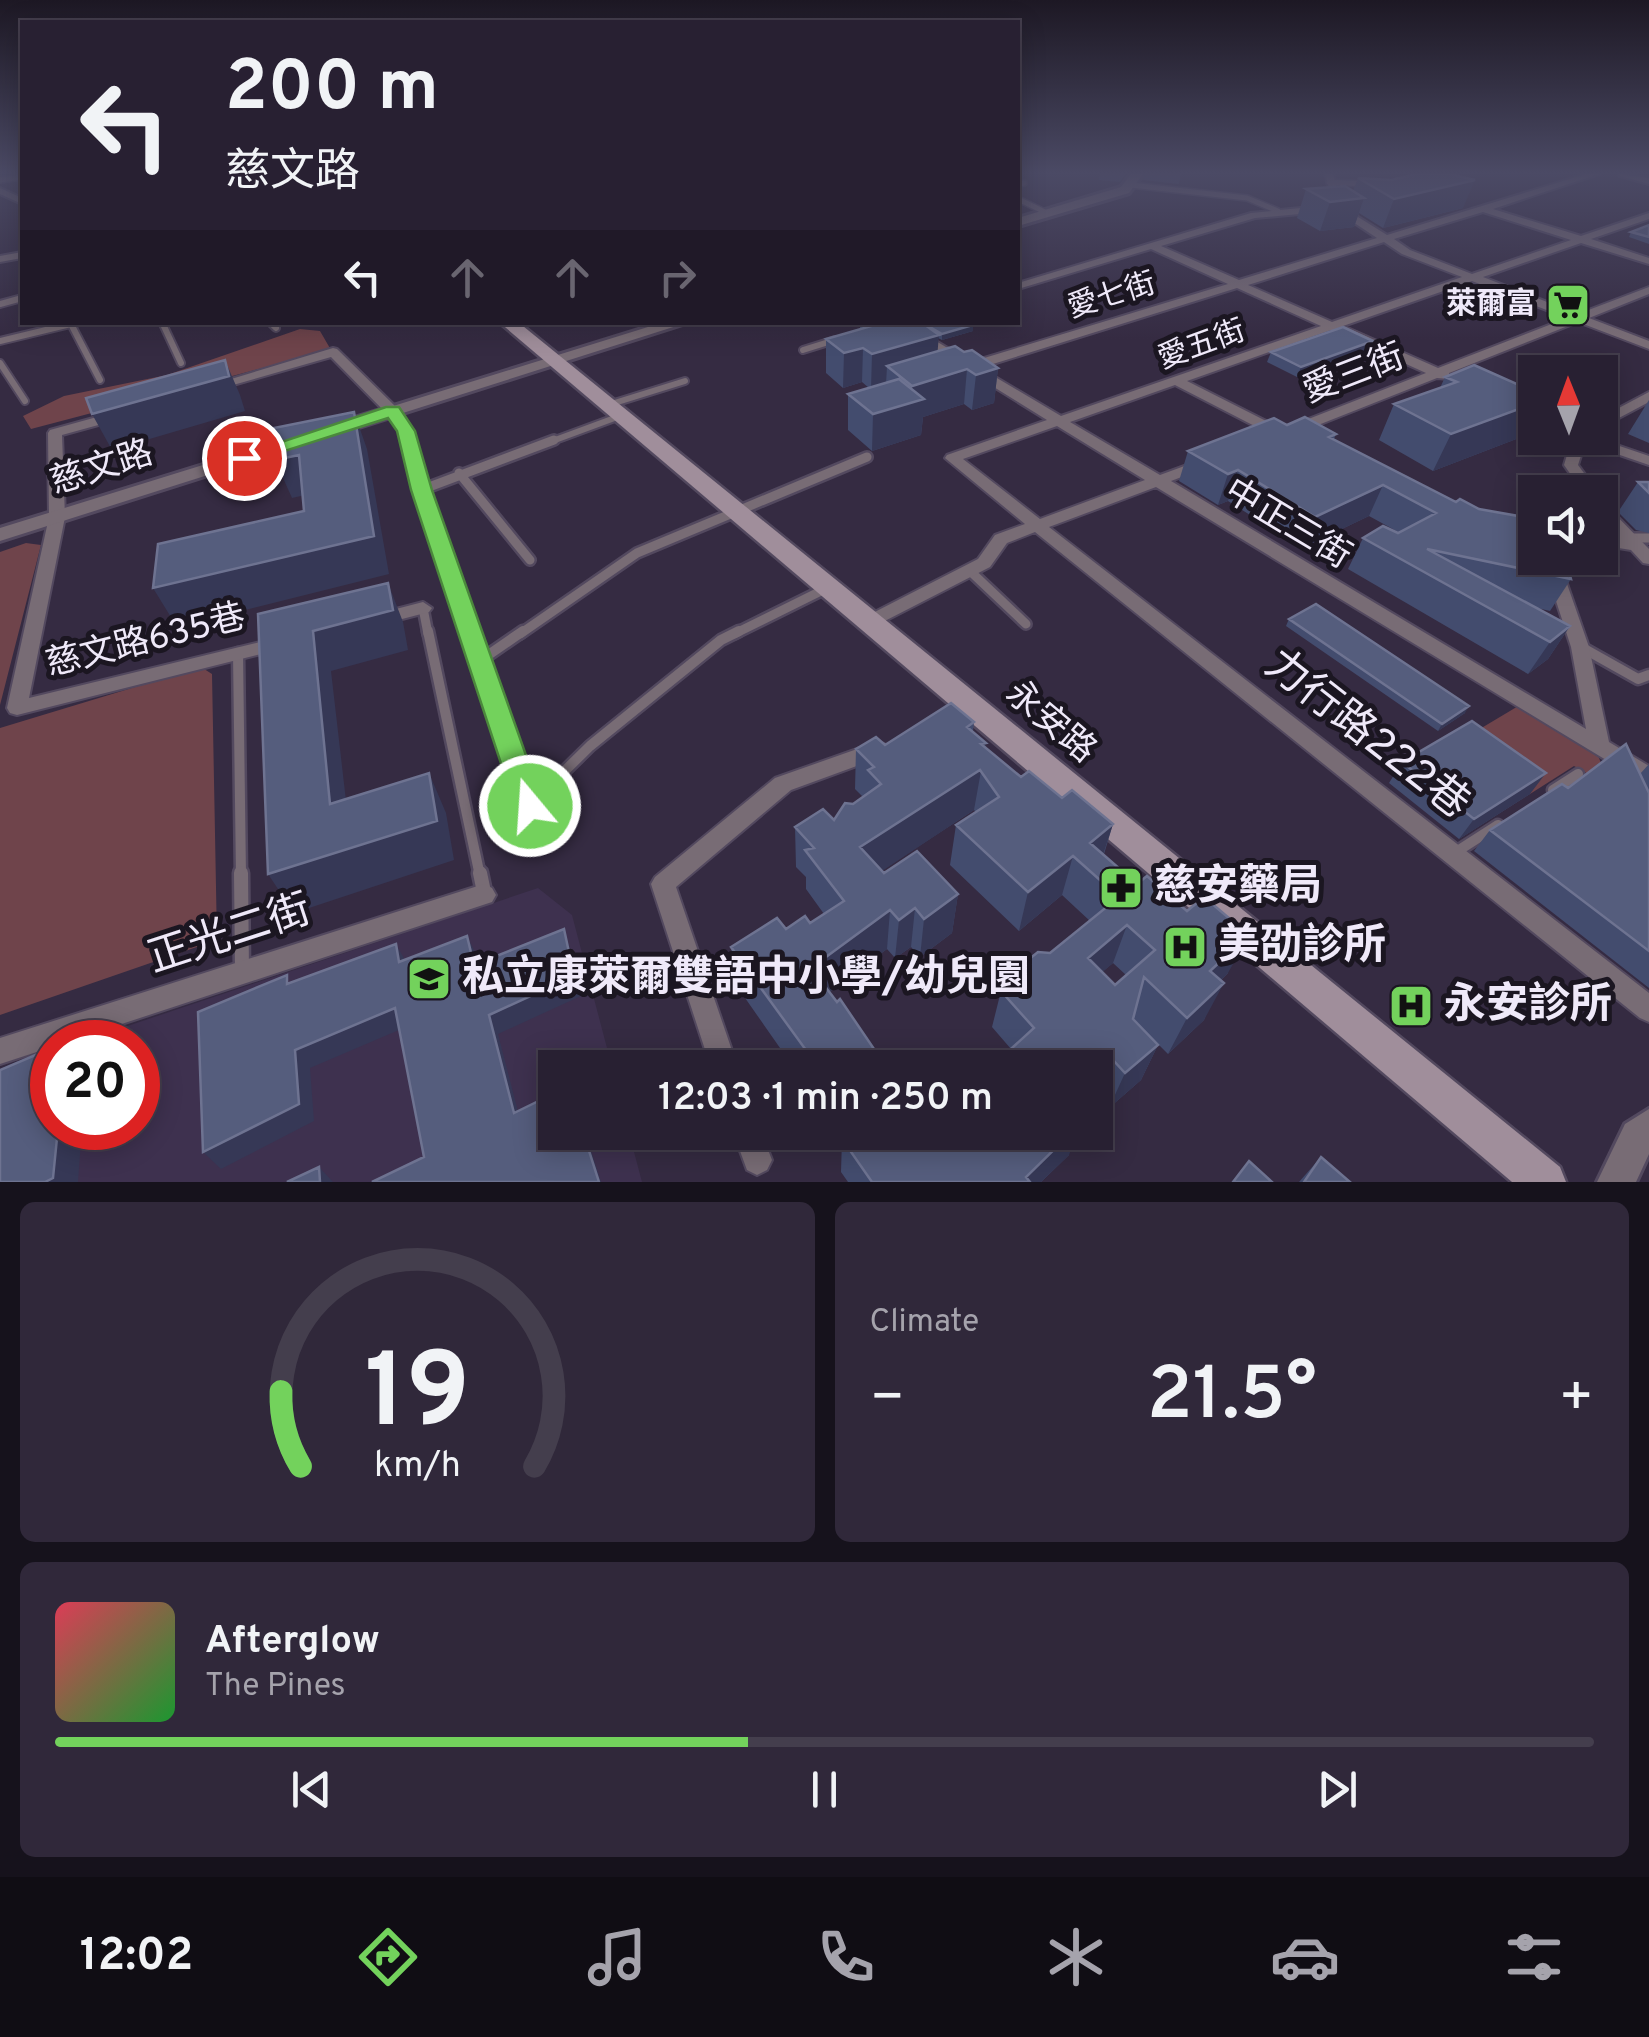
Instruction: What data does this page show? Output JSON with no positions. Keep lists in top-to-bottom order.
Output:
{
  "streets": {
    "main road": ["永安路"],
    "street": [
      "愛七街",
      "愛五街",
      "愛三街",
      "慈文路",
      "中正三街",
      "慈文路635巷",
      "力行路222巷",
      "正光二街"
    ]
  },
  "crossings": [
    ["愛七街", "中正三街"],
    ["愛五街", "中正三街"],
    ["愛五街", "力行路222巷"],
    ["慈文路", "慈文路635巷"],
    ["慈文路", "永安路"]
  ],
  "places": {
    "supermarket": ["萊爾富"],
    "pharmacy": ["慈安藥局"],
    "hospital": ["美劭診所", "永安診所"],
    "school or university": ["私立康萊爾雙語中小學/幼兒園"]
  },
  "north": "top",
  "page": {
    "turn": ["200 m", "慈文路"],
    "limit": "20",
    "trip": "12:03 · 1 min · 250 m",
    "tile": "Climate",
    "heat": ["−", "21.5°", "+"],
    "song": ["Afterglow", "The Pines"],
    "tabs": "12:02",
    "gauge": ["19", "km/h"]
  }
}
